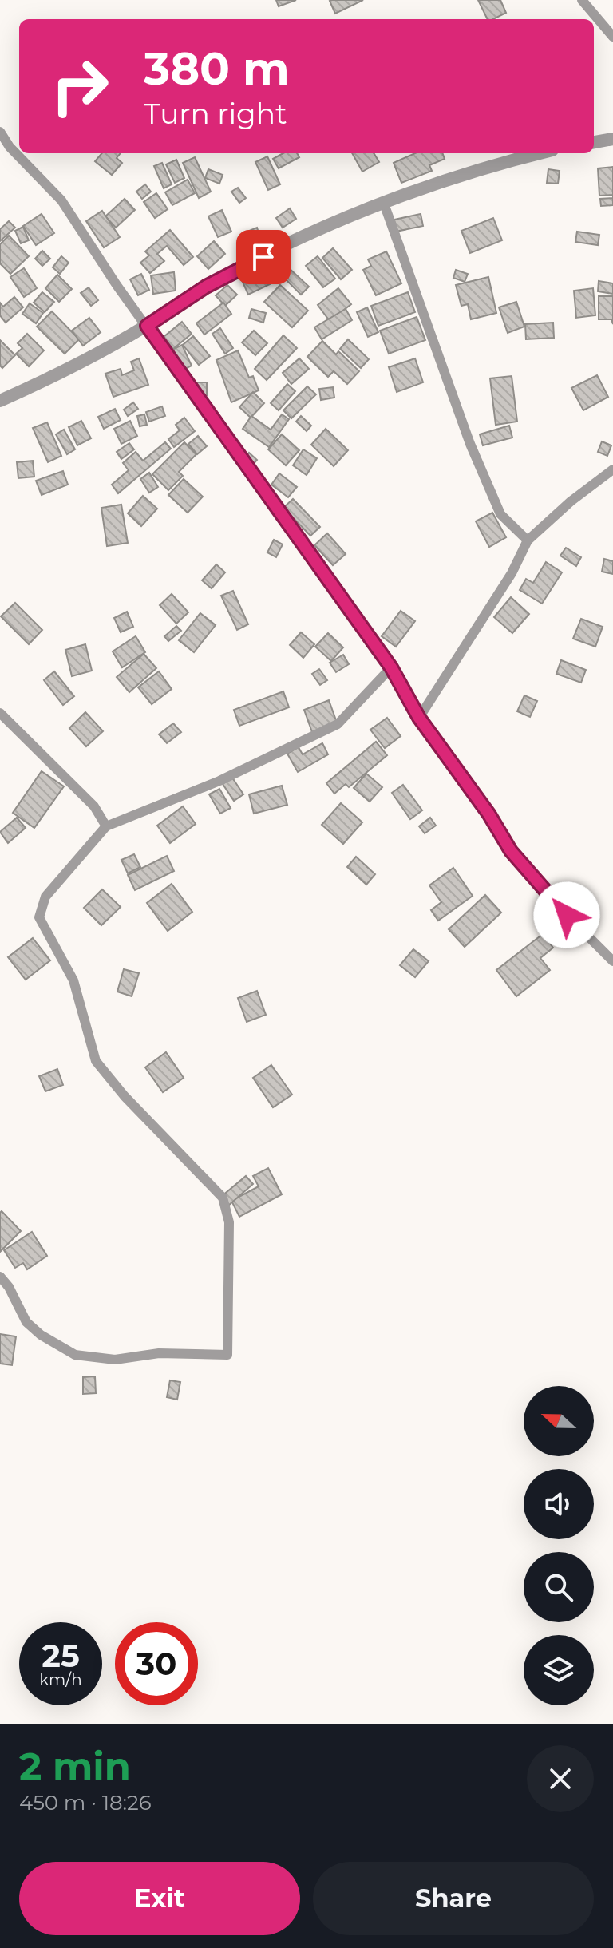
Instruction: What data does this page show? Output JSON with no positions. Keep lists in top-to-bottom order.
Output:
{
  "north": "left",
  "page": {
    "turn": ["380 m", "Turn right"],
    "speed": "25 km/h",
    "limit": "30",
    "heading": ["2 min", "450 m · 18:26"],
    "buttons": ["Exit", "Share"]
  }
}
